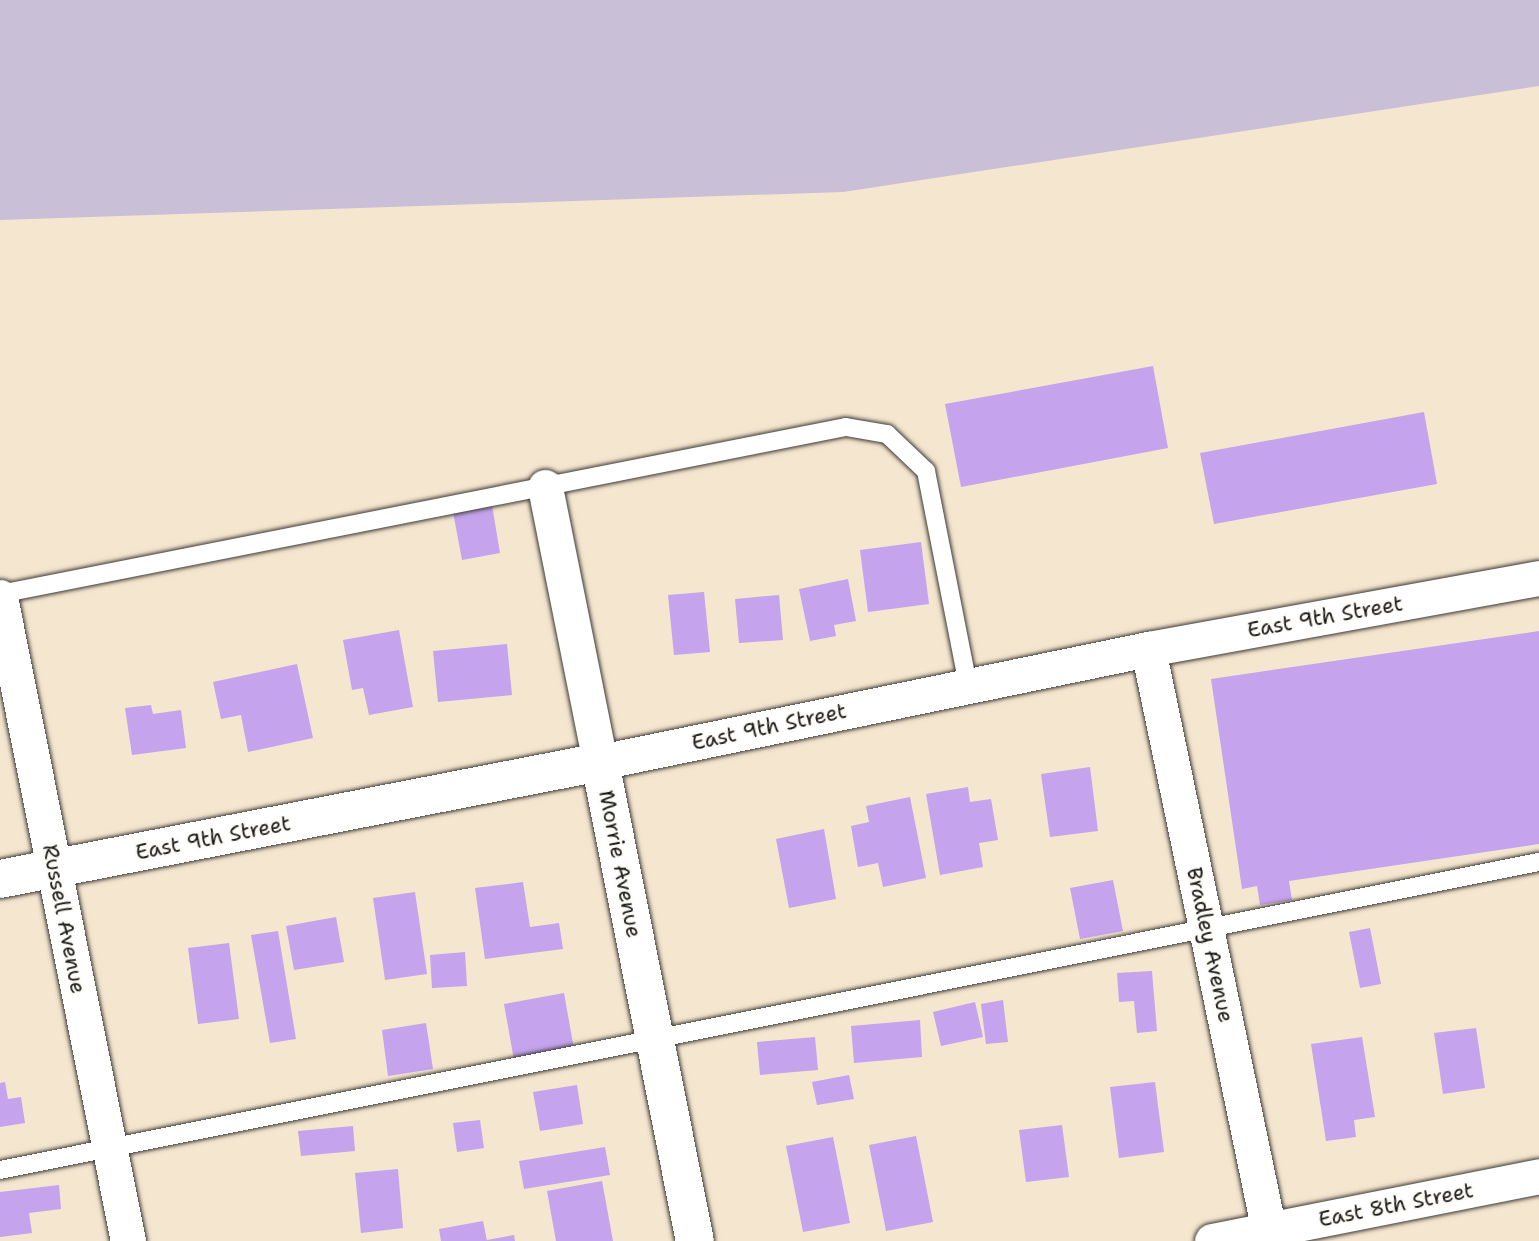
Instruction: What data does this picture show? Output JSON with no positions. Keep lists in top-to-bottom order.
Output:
{
  "streets": {
    "street": [
      "East 9th Street",
      "Morrie Avenue",
      "Russell Avenue",
      "Bradley Avenue",
      "East 8th Street"
    ]
  },
  "crossings": [
    ["East 9th Street", "Morrie Avenue"],
    ["East 9th Street", "Russell Avenue"],
    ["East 9th Street", "Bradley Avenue"],
    ["Bradley Avenue", "East 8th Street"]
  ]
}
